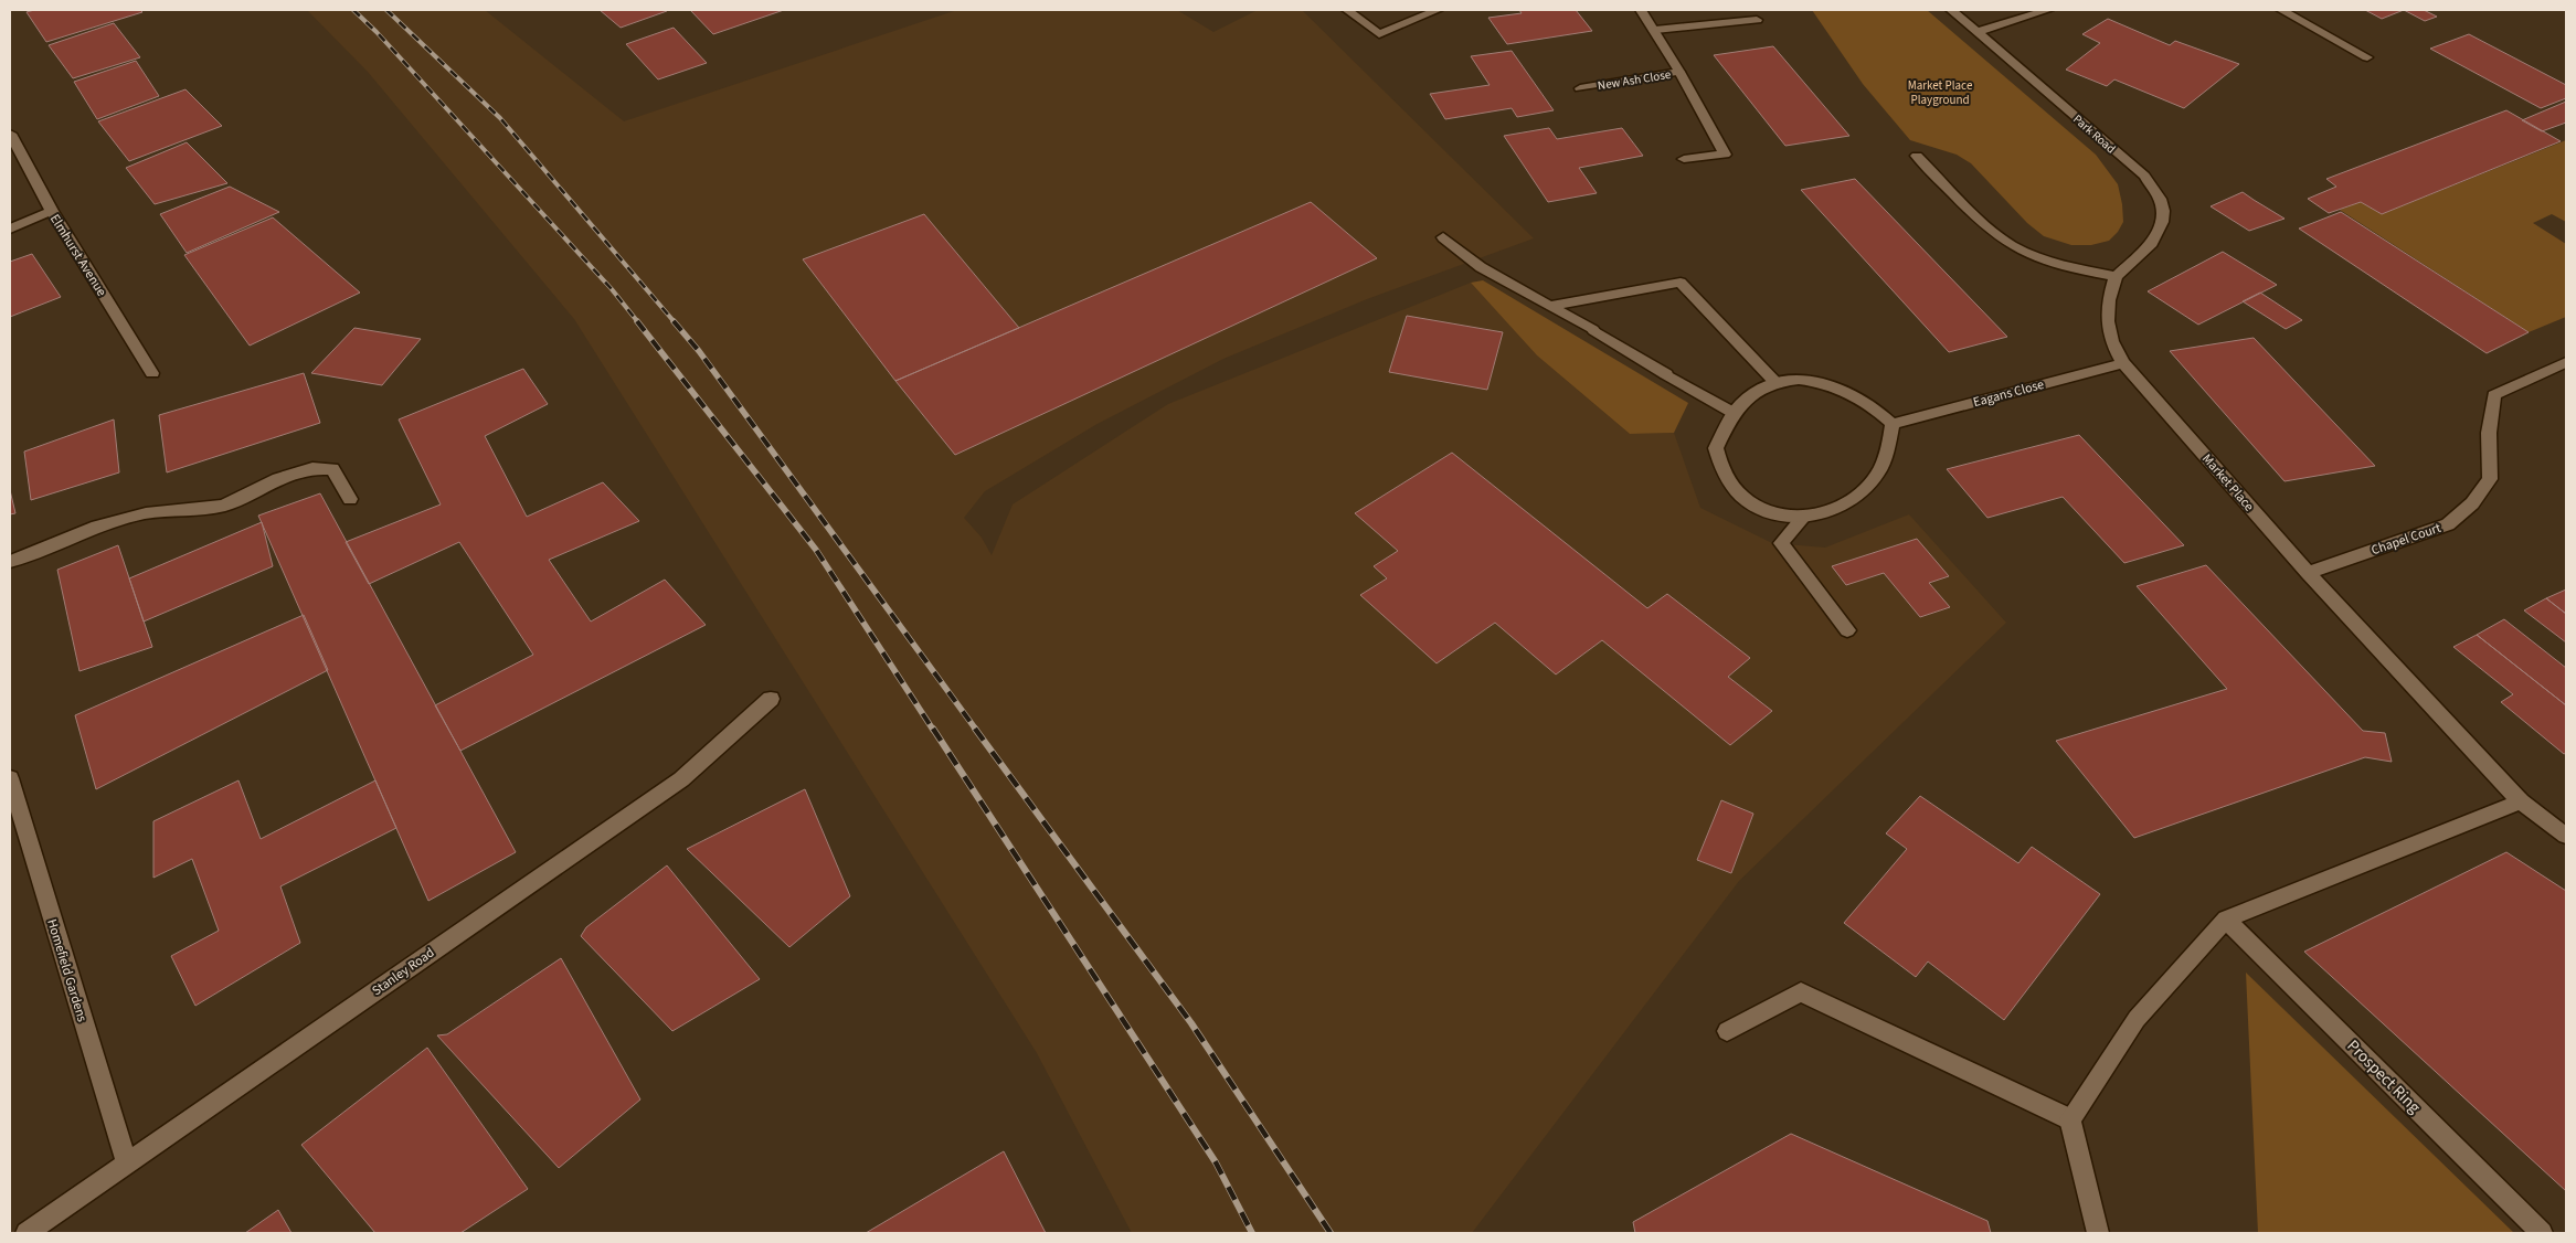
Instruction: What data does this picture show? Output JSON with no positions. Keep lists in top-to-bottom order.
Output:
{
  "streets": {
    "street": [
      "New Ash Close",
      "Park Road",
      "Elmhurst Avenue",
      "Eagans Close",
      "Market Place",
      "Chapel Court",
      "Homefield Gardens",
      "Stanley Road",
      "Prospect Ring"
    ]
  },
  "crossings": [
    ["Park Road", "Market Place"],
    ["Eagans Close", "Market Place"],
    ["Market Place", "Chapel Court"],
    ["Homefield Gardens", "Stanley Road"]
  ],
  "parks": ["Market Place Playground"]
}
